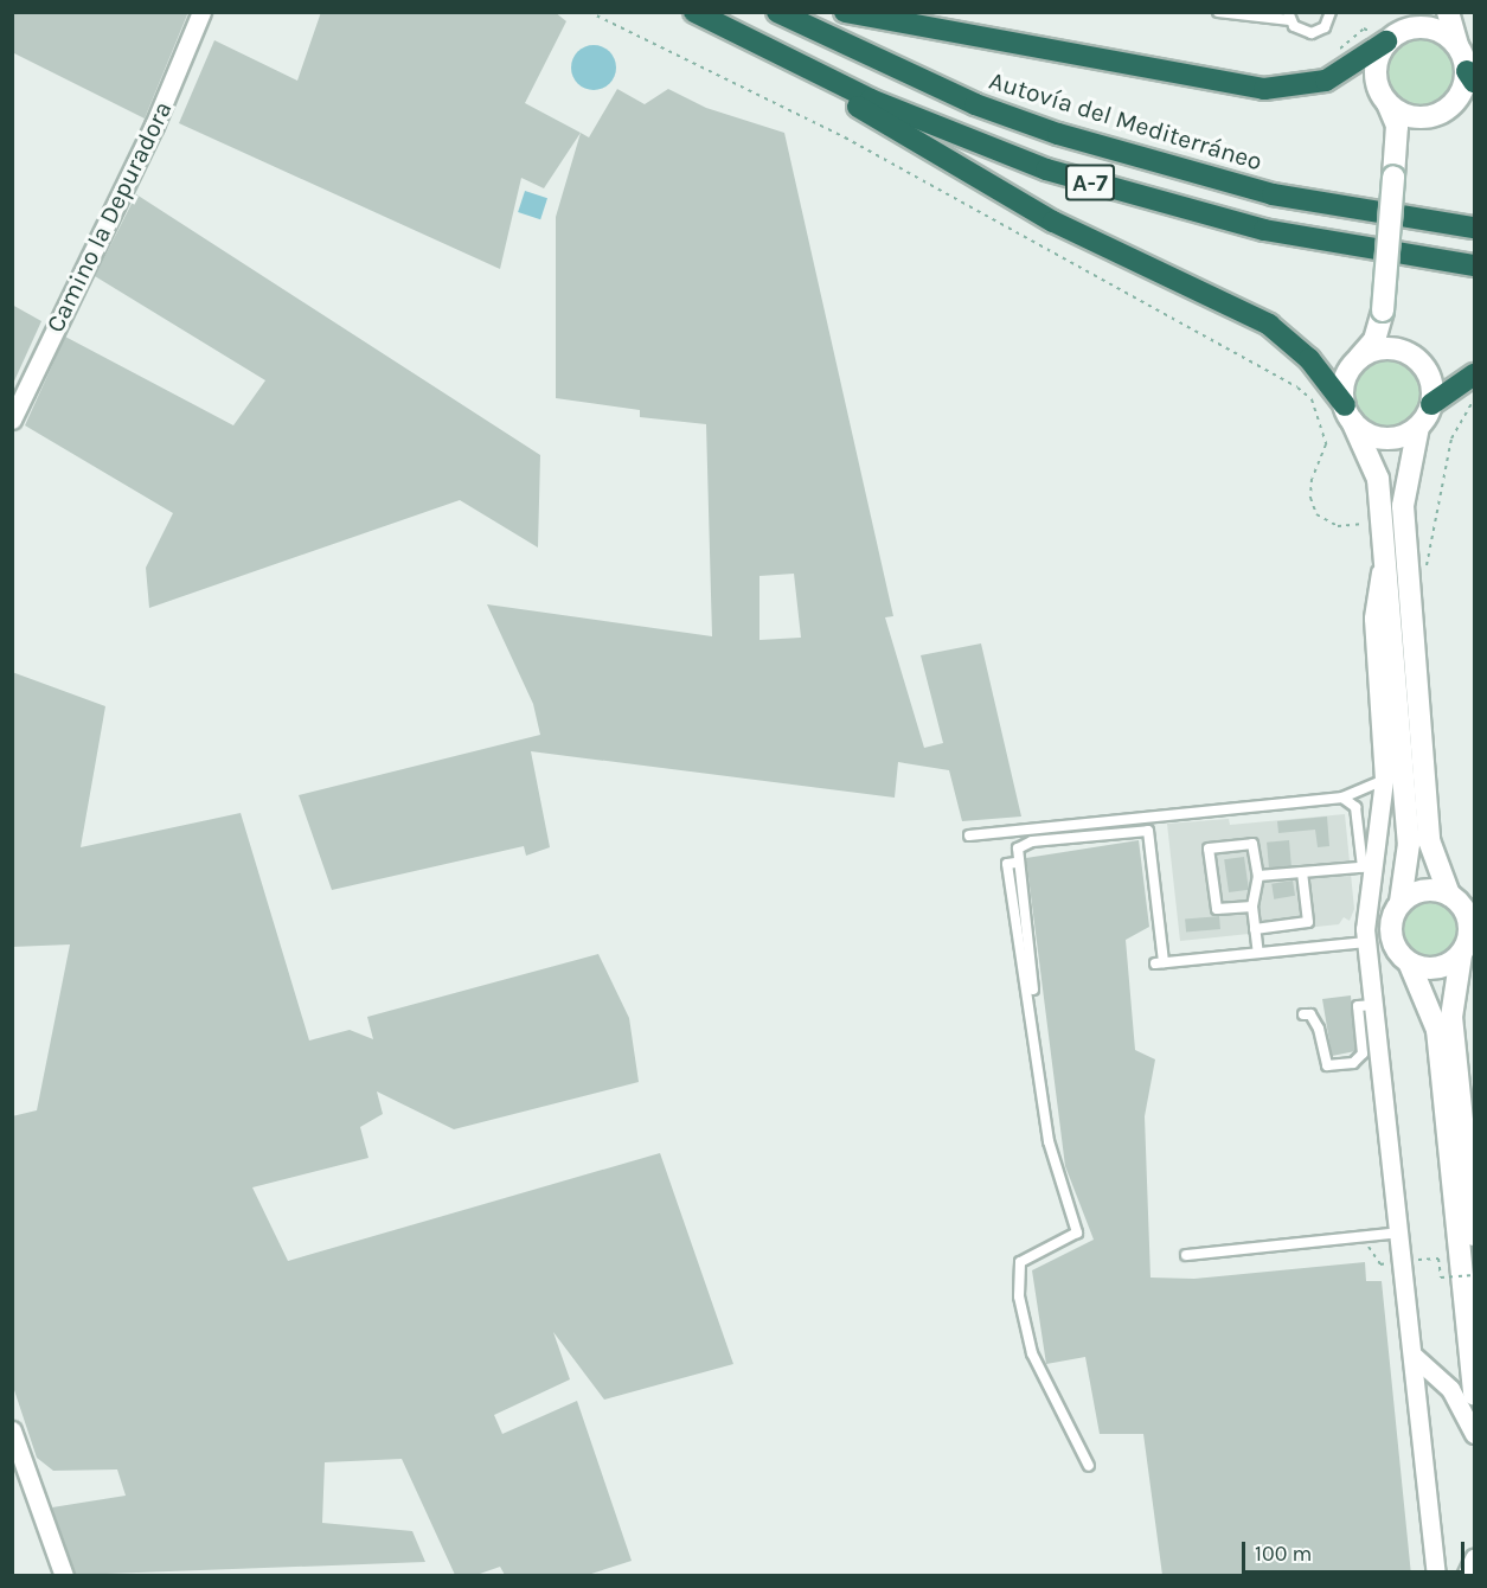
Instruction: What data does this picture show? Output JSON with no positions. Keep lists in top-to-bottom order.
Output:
{
  "streets": {
    "highway": ["Autovía del Mediterráneo", "A-7"],
    "street": ["Camino la Depuradora"]
  },
  "scale_bar": "100 m"
}
